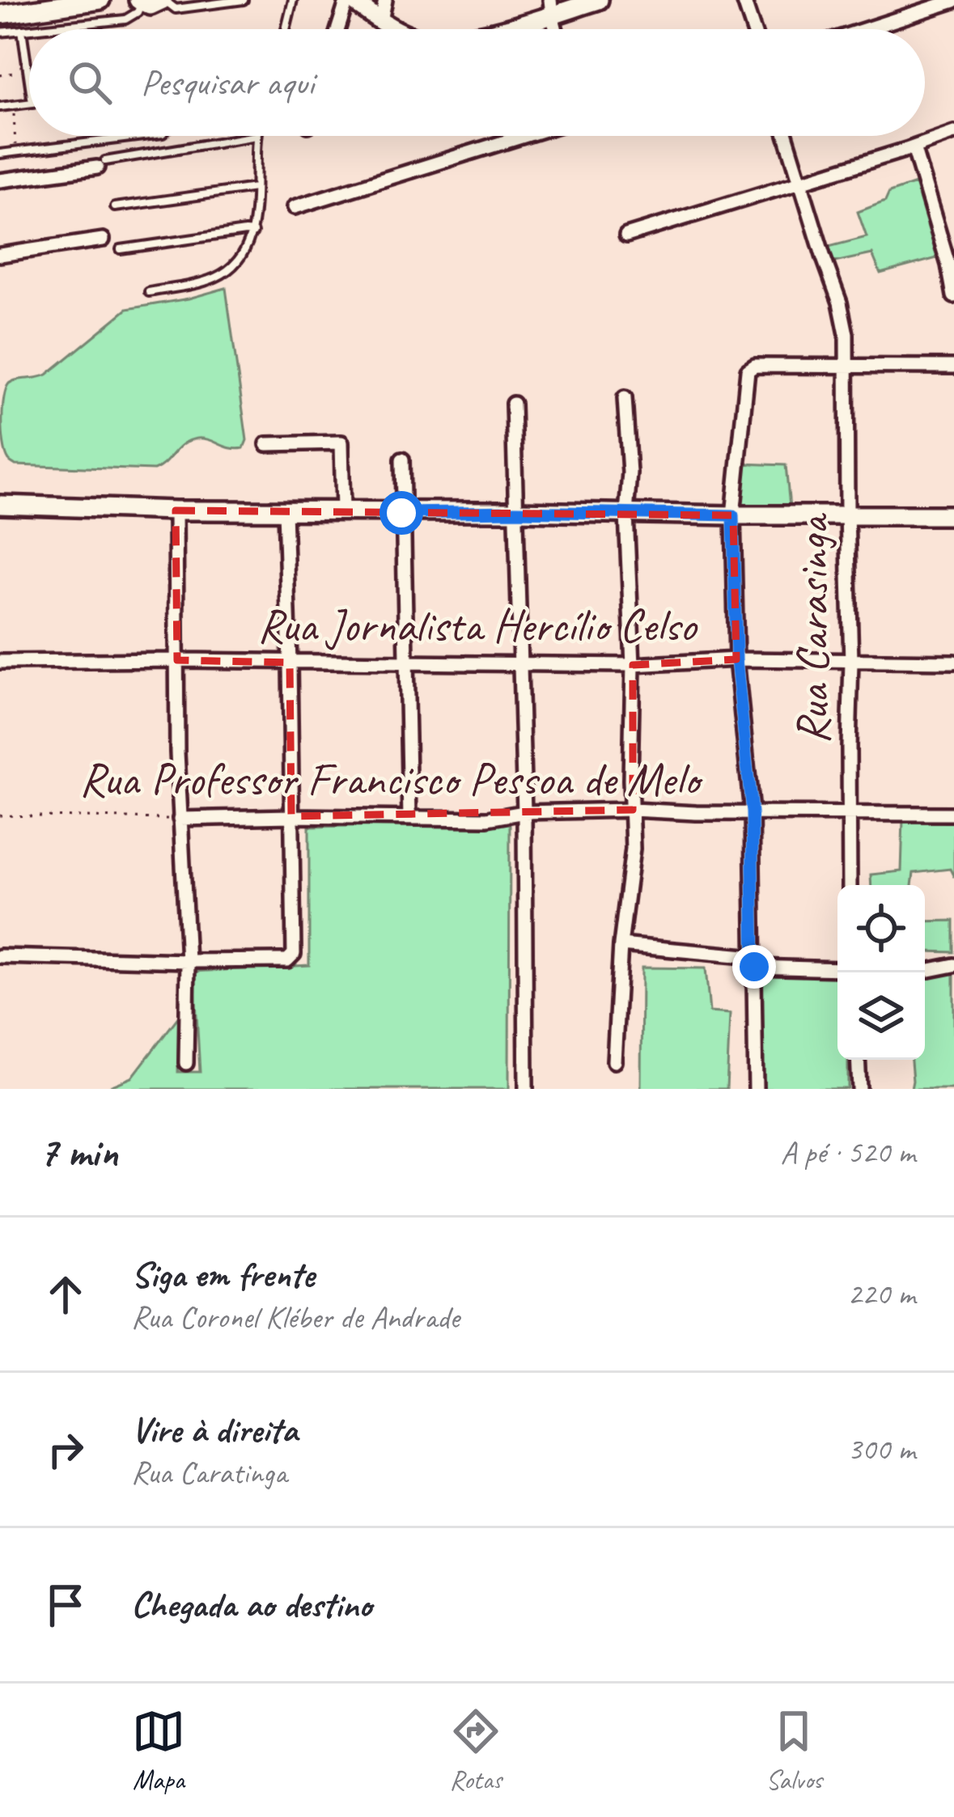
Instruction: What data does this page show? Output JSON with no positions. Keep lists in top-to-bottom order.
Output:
{
  "streets": {
    "street": ["Rua Jornalista Hercílio Celso", "Rua Carasinga", "Rua Professor Francisco Pessoa de Melo"]
  },
  "crossings": [
    ["Rua Jornalista Hercílio Celso", "Rua Carasinga"],
    ["Rua Carasinga", "Rua Professor Francisco Pessoa de Melo"]
  ],
  "page": {
    "search": "Pesquisar aqui",
    "heading": ["7 min", "A pé · 520 m"],
    "list": [
      ["Siga em frente", "Rua Coronel Kléber de Andrade", "220 m"],
      ["Vire à direita", "Rua Caratinga", "300 m"],
      "Chegada ao destino"
    ],
    "nav": ["Mapa", "Rotas", "Salvos"]
  }
}
